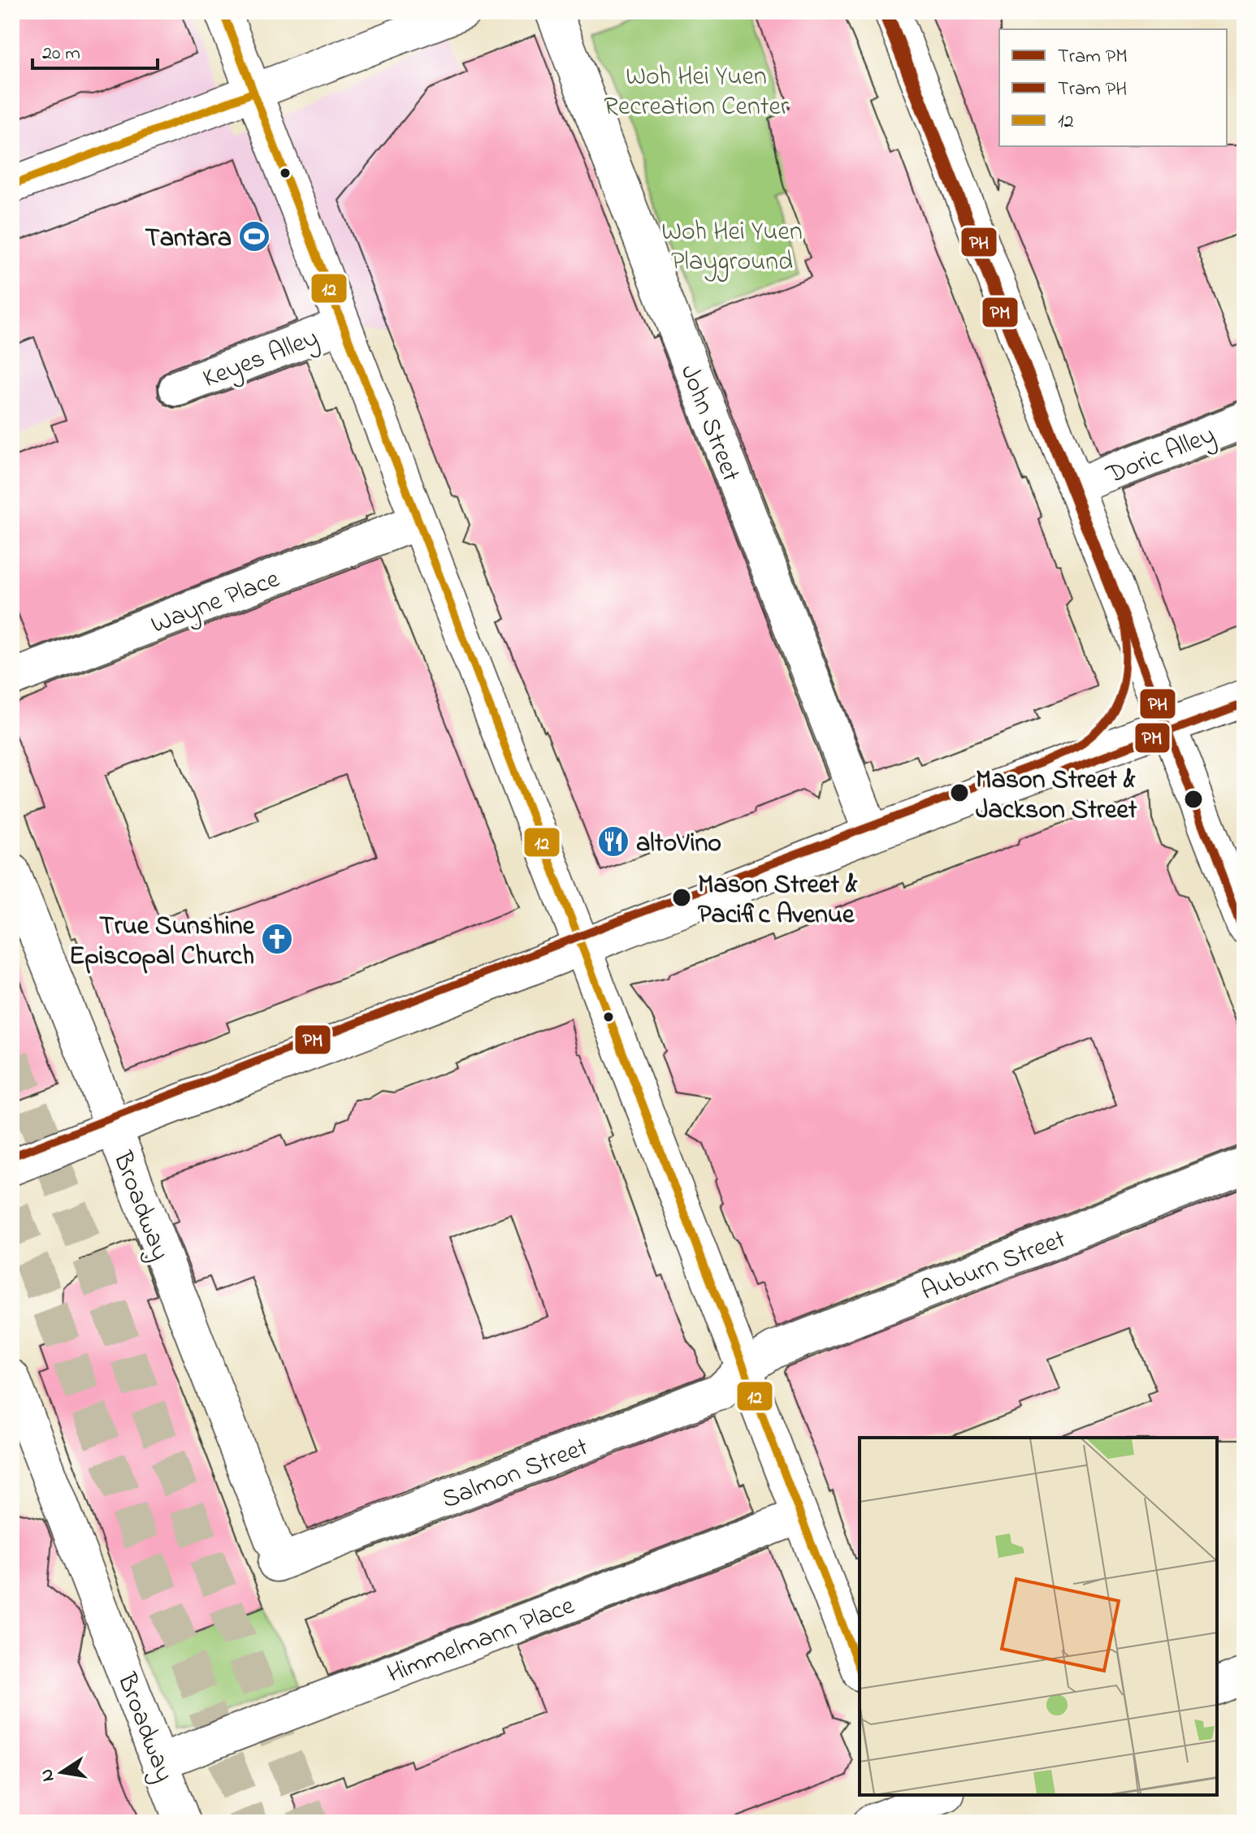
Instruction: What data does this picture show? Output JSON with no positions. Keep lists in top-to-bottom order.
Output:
{
  "streets": {
    "street": [
      "Keyes Alley",
      "John Street",
      "Doric Alley",
      "Wayne Place",
      "Broadway",
      "Auburn Street",
      "Salmon Street",
      "Himmelmann Place"
    ]
  },
  "crossings": [
    ["Broadway", "Salmon Street"],
    ["Broadway", "Himmelmann Place"],
    ["Auburn Street", "Salmon Street"]
  ],
  "parks": ["Woh Hei Yuen Recreation Center", "Woh Hei Yuen Playground"],
  "places": {
    "sports": ["Tantara"],
    "other": ["Mason Street & Jackson Street", "Mason Street & Pacific Avenue"],
    "restaurant": ["altoVino"],
    "church": ["True Sunshine Episcopal Church"]
  },
  "lines": ["tram line PM", "tram line PH", "transit line 12"],
  "legend": ["Tram PM", "Tram PH", "12"],
  "scale_bar": "20 m",
  "north": "left"
}
